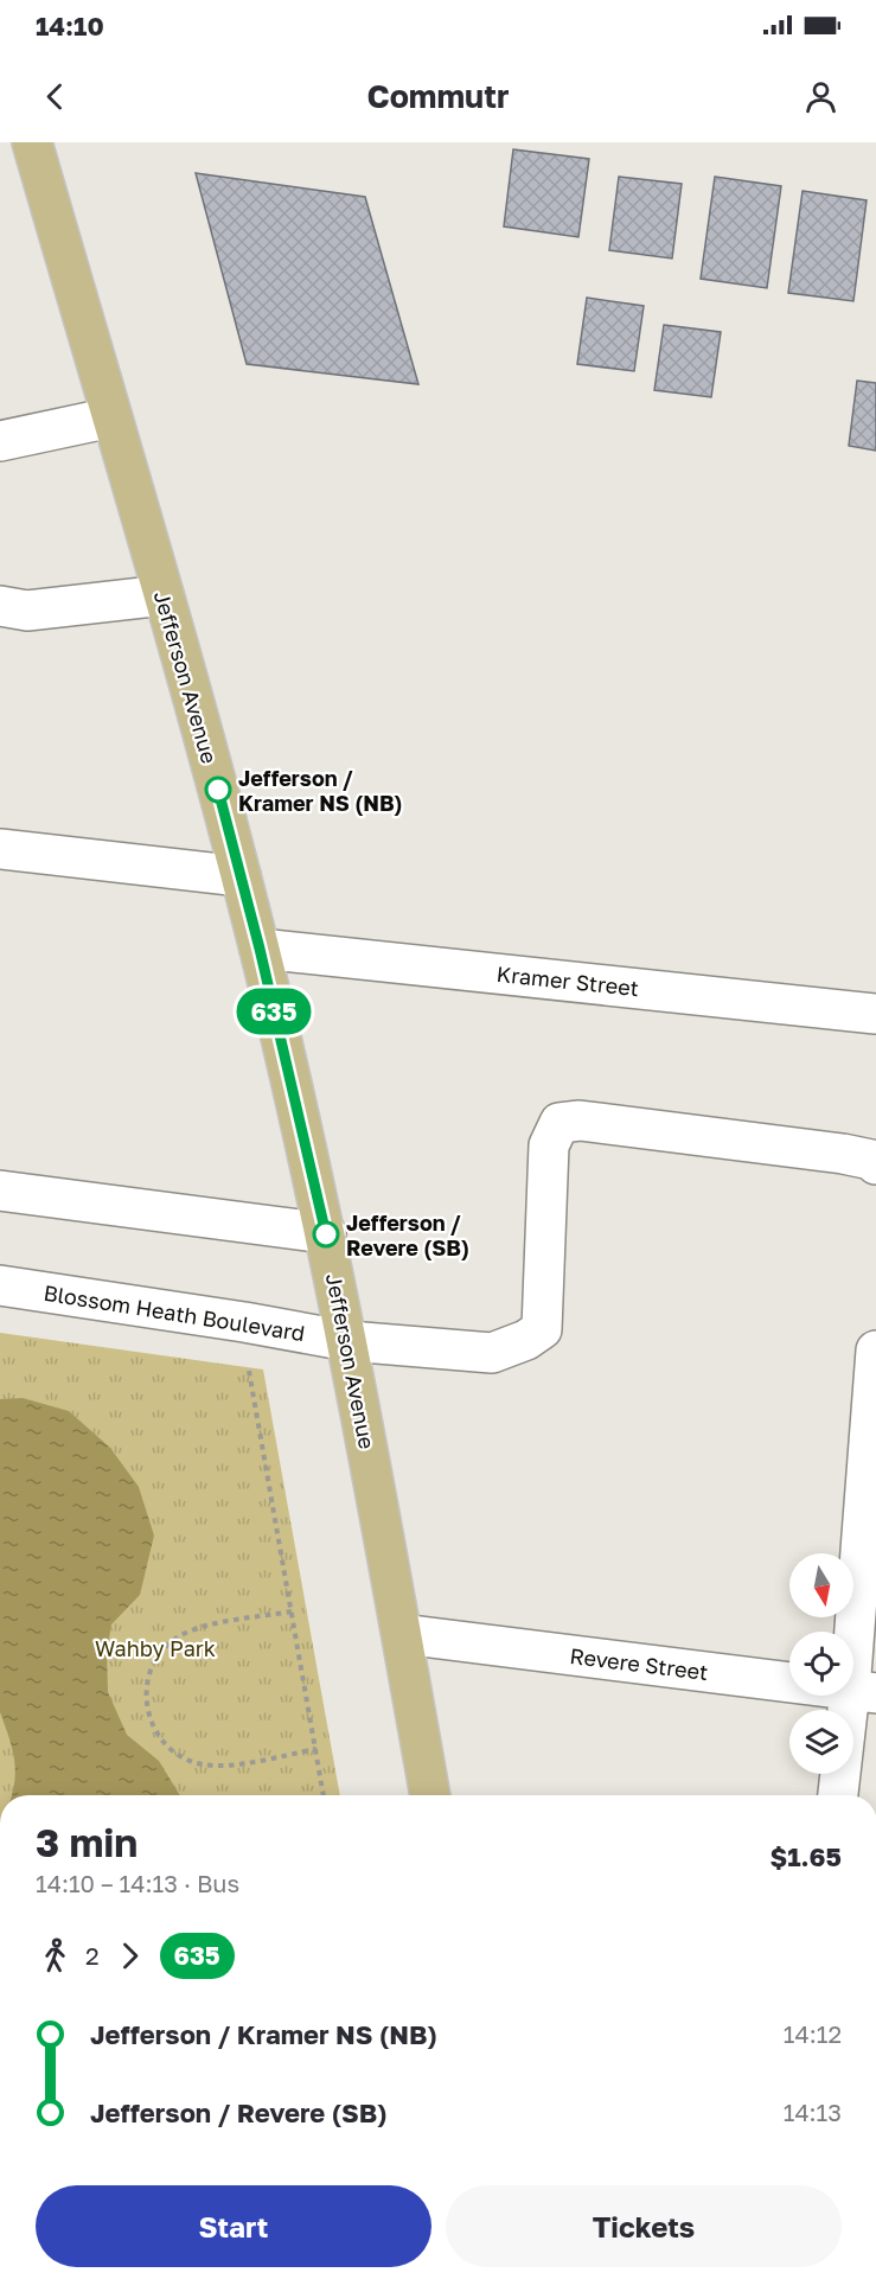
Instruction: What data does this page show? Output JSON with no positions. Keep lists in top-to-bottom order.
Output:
{
  "streets": {
    "main road": ["Jefferson Avenue"],
    "street": ["Kramer Street", "Blossom Heath Boulevard", "Revere Street"]
  },
  "crossings": [
    ["Jefferson Avenue", "Kramer Street"],
    ["Jefferson Avenue", "Blossom Heath Boulevard"],
    ["Jefferson Avenue", "Revere Street"]
  ],
  "parks": ["Wahby Park"],
  "places": ["Jefferson / Kramer NS (NB)", "Jefferson / Revere (SB)"],
  "lines": ["bus line 635"],
  "north": "bottom",
  "page": {
    "status": "14:10",
    "header": "Commutr",
    "on_map": "635",
    "heading": ["3 min", "14:10 – 14:13 · Bus", "$1.65"],
    "legs": ["2", "635"],
    "list": [
      {
        "name": "Jefferson / Kramer NS (NB)",
        "value": "14:12"
      },
      {
        "name": "Jefferson / Revere (SB)",
        "value": "14:13"
      }
    ],
    "buttons": ["Start", "Tickets"]
  }
}
